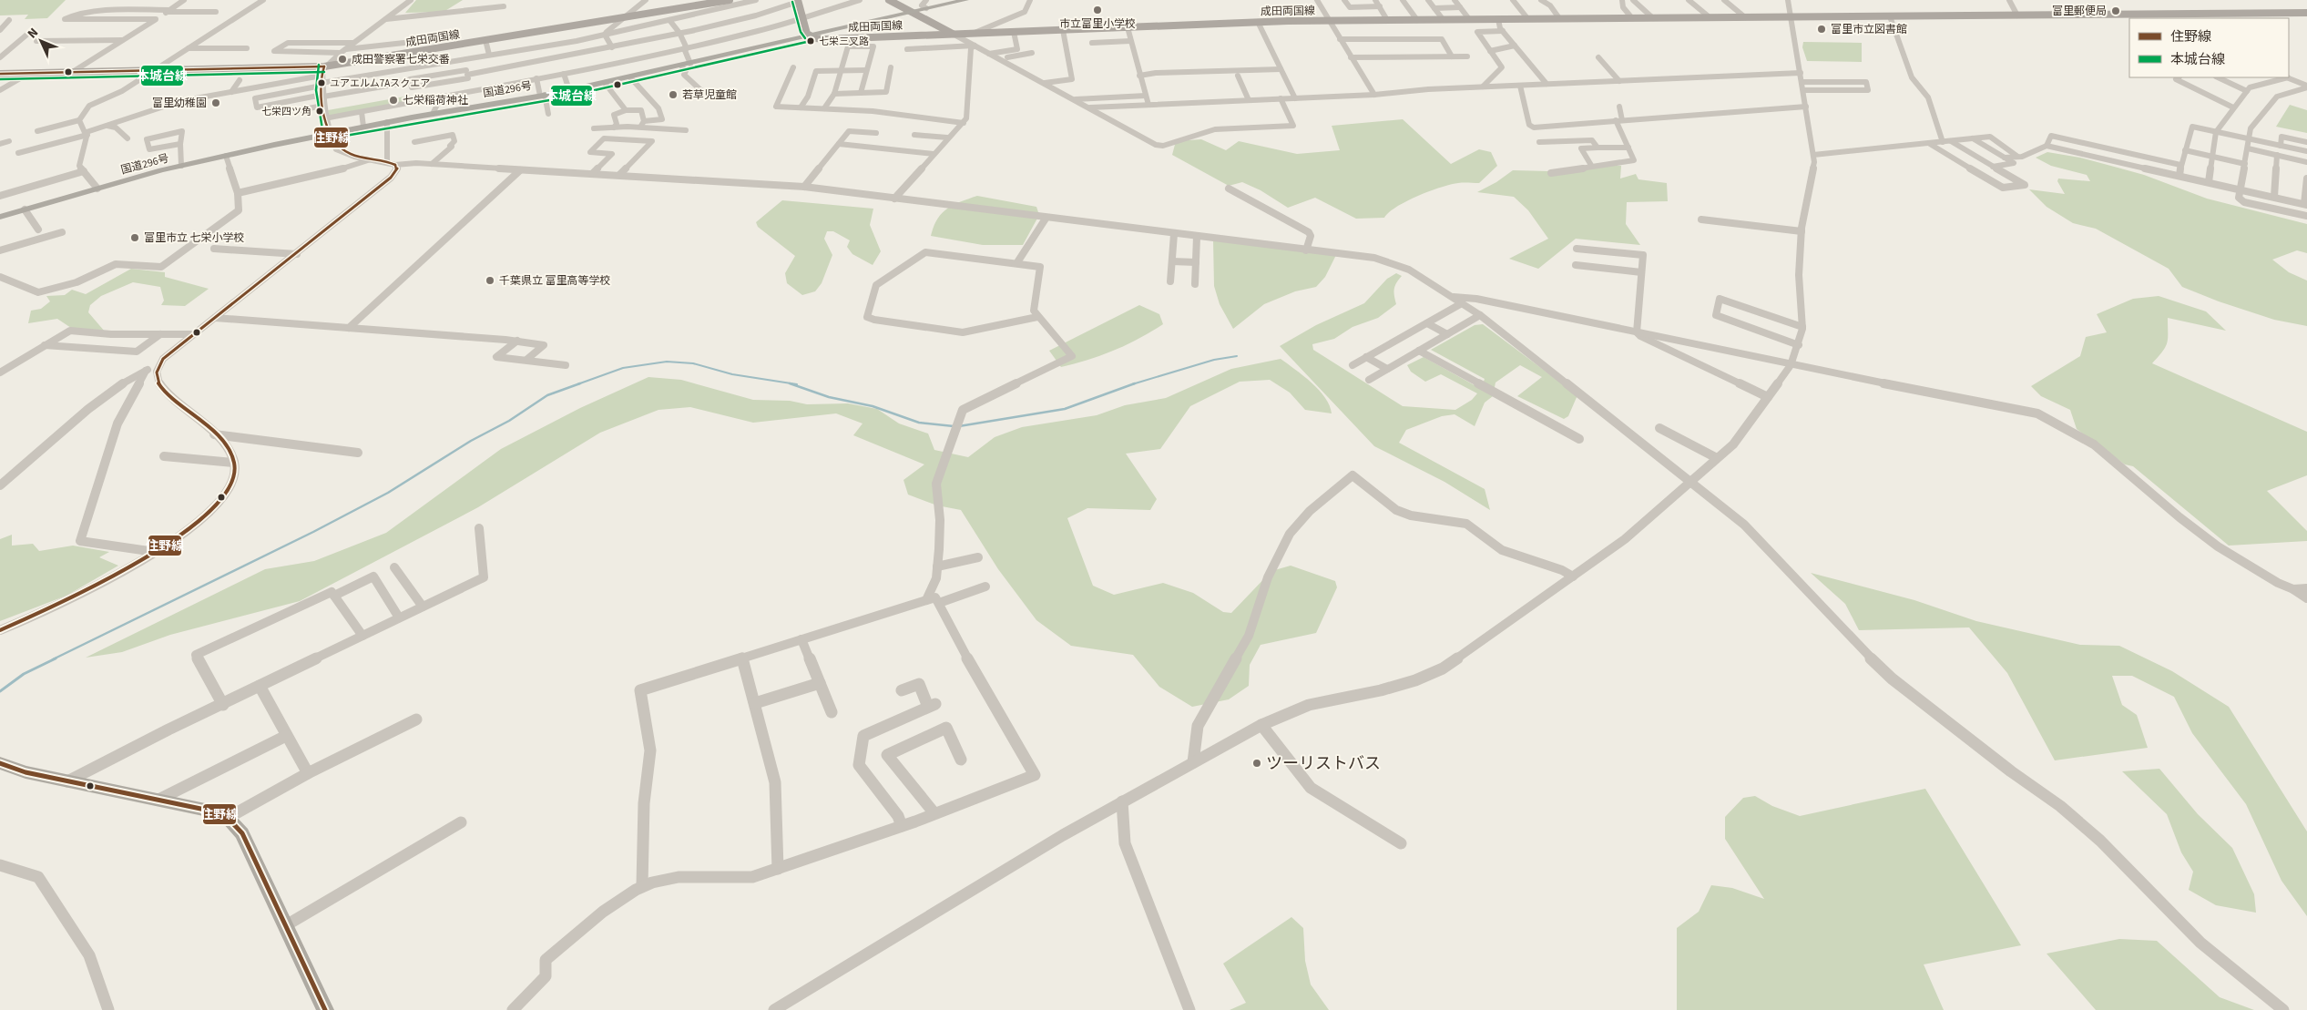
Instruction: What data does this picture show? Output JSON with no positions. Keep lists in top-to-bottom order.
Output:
{
  "streets": {
    "highway": ["国道296号"],
    "main road": ["成田両国線"]
  },
  "crossings": [
    ["成田両国線", "国道296号"]
  ],
  "places": [
    "市立富里小学校",
    "富里郵便局",
    "富里市立図書館",
    "七栄三叉路",
    "成田警察署七栄交番",
    "ユアエルム7Aスクエア",
    "若草児童館",
    "七栄稲荷神社",
    "富里幼稚園",
    "七栄四ツ角",
    "富里市立 七栄小学校",
    "千葉県立 富里高等学校",
    "ツーリストバス"
  ],
  "lines": ["transit line 本城台線", "transit line 住野線"],
  "legend": ["住野線", "本城台線"],
  "north": "top left"
}
